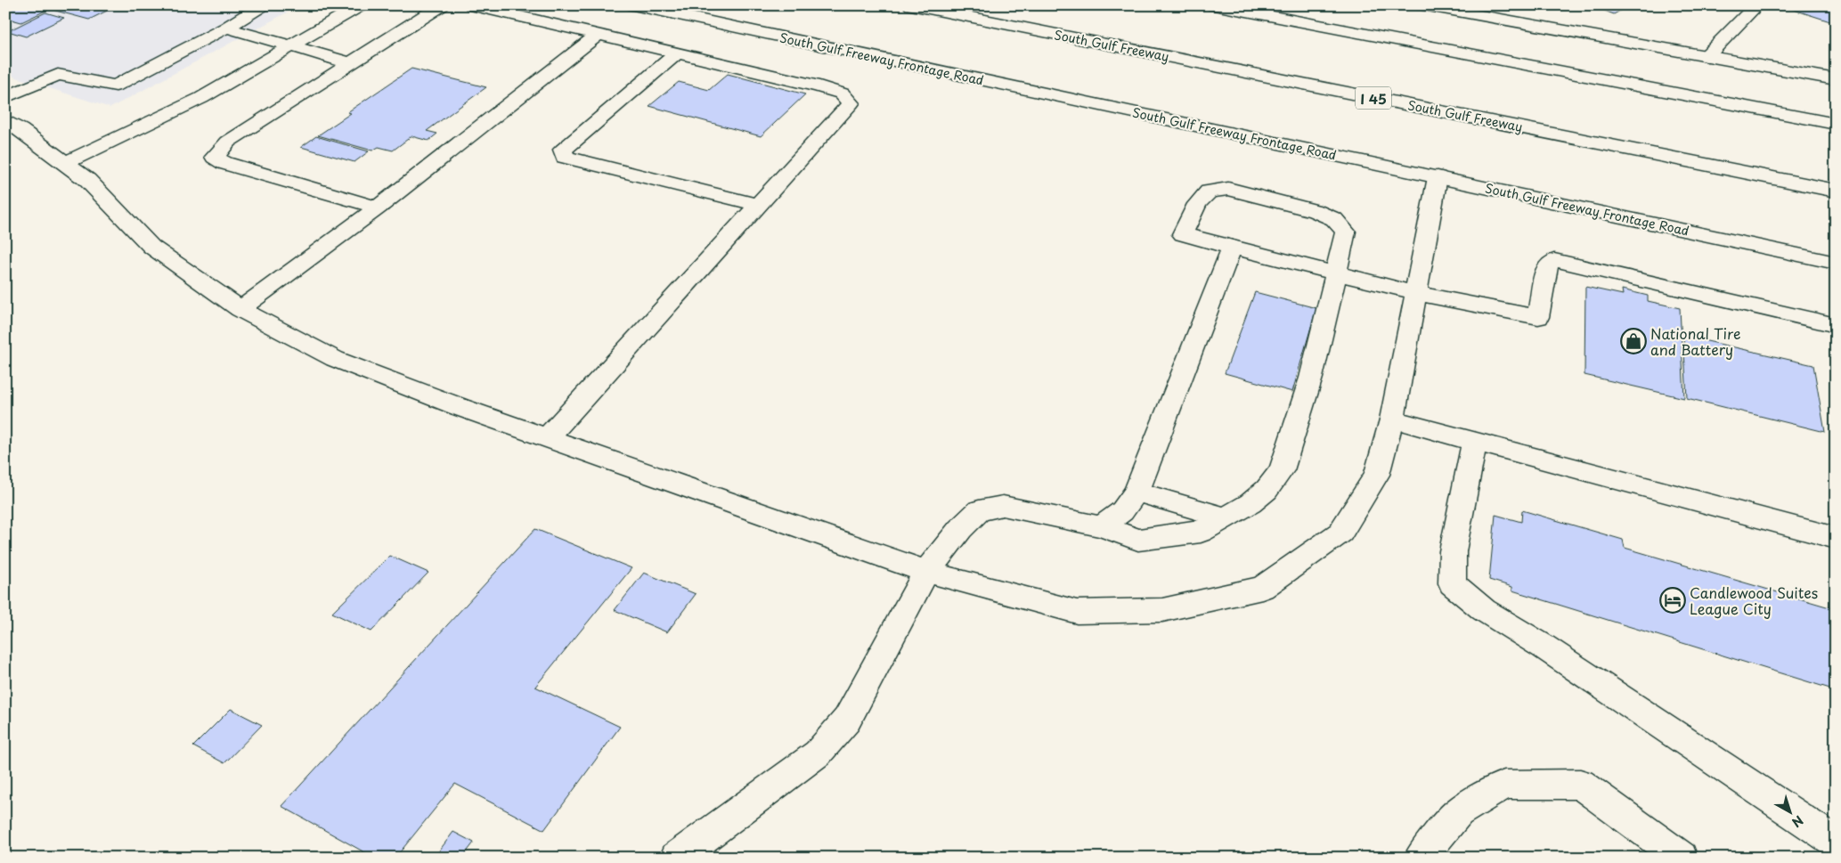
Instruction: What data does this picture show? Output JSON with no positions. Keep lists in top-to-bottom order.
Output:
{
  "streets": {
    "main road": ["South Gulf Freeway", "South Gulf Freeway Frontage Road", "I 45"]
  },
  "places": {
    "shop": ["National Tire and Battery"],
    "hotel": ["Candlewood Suites League City"]
  },
  "north": "bottom right"
}
